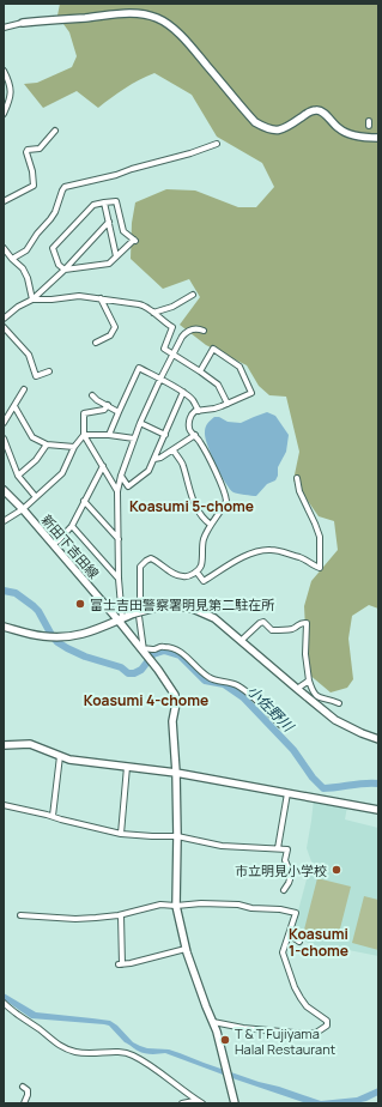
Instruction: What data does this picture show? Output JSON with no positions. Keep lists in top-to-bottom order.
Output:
{
  "streets": {
    "street": ["新田下吉田線"]
  },
  "districts": ["Koasumi 5-chome", "Koasumi 4-chome", "Koasumi 1-chome"],
  "water": ["小佐野川"],
  "places": ["富士吉田警察署明見第二駐在所", "市立明見小学校", "T & T Fujiyama Halal Restaurant"]
}
